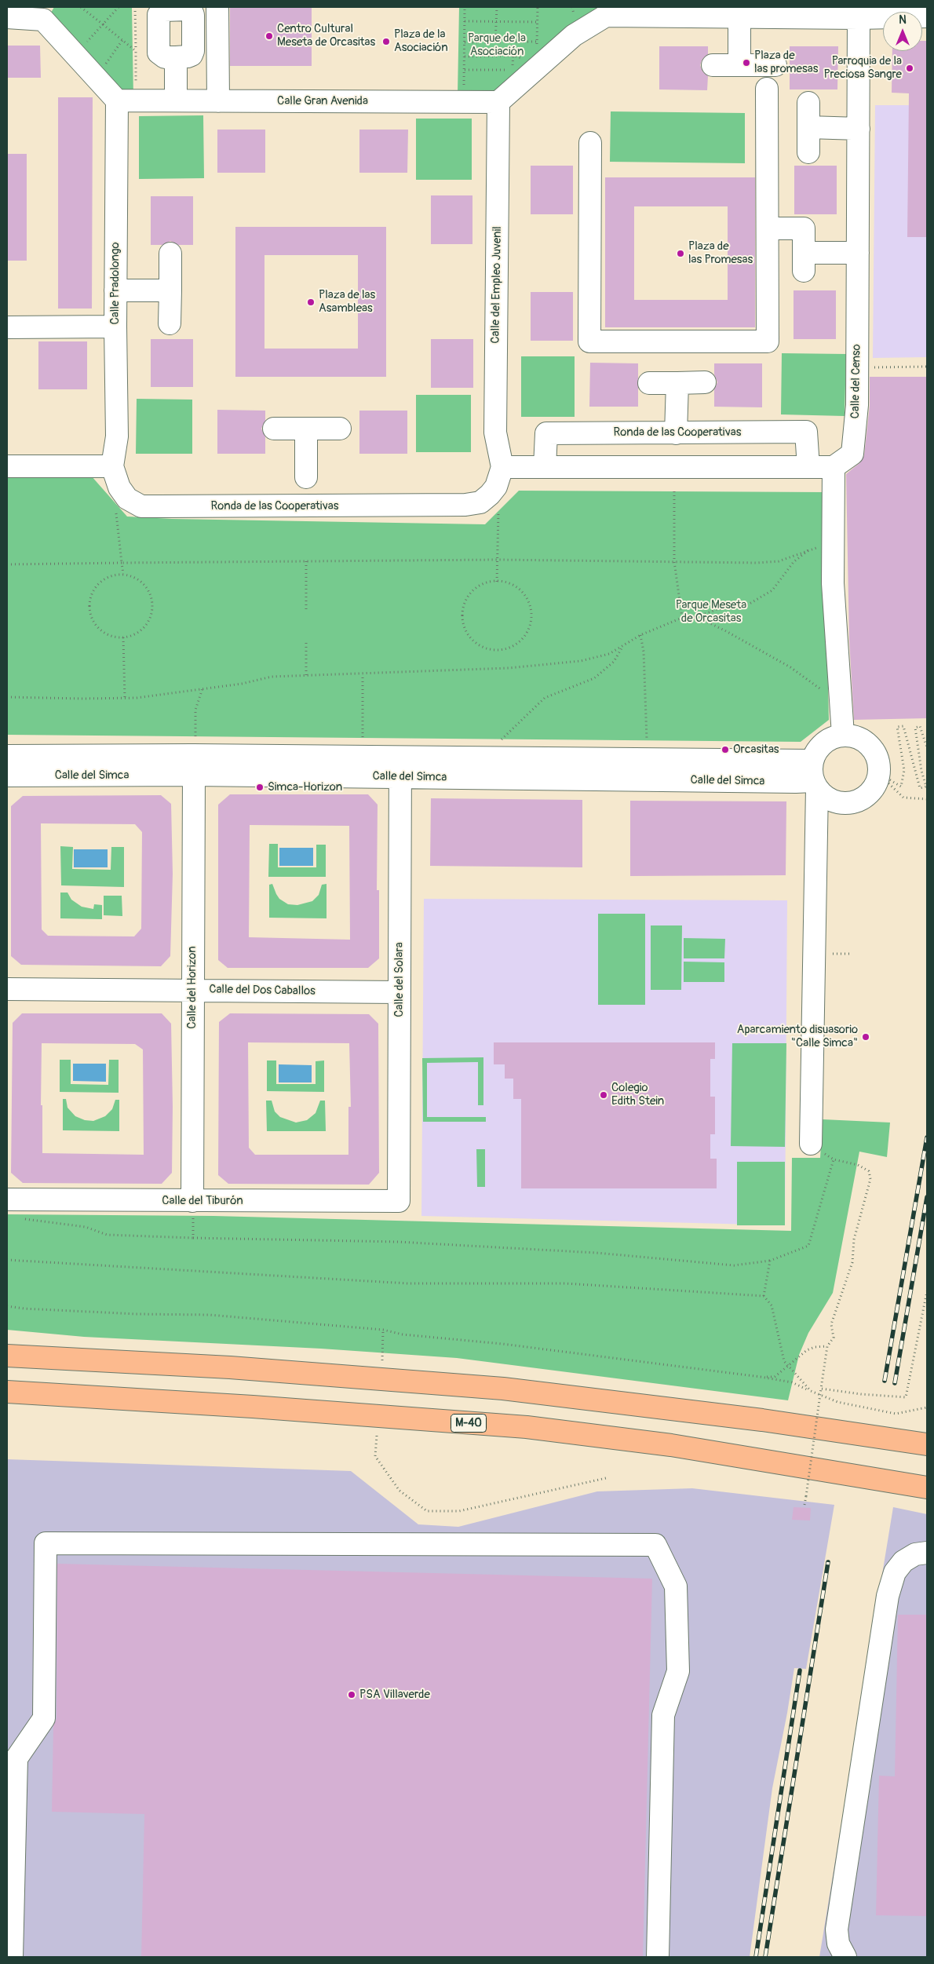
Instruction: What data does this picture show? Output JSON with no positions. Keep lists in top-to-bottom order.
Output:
{
  "streets": {
    "highway": ["M-40"],
    "street": [
      "Calle Gran Avenida",
      "Calle Pradolongo",
      "Calle del Empleo Juvenil",
      "Calle del Censo",
      "Ronda de las Cooperativas",
      "Calle del Simca",
      "Calle del Solara",
      "Calle del Horizon",
      "Calle del Dos Caballos",
      "Calle del Tiburón"
    ]
  },
  "crossings": [
    ["Calle Gran Avenida", "Calle Pradolongo"],
    ["Calle Gran Avenida", "Calle del Empleo Juvenil"],
    ["Calle Pradolongo", "Ronda de las Cooperativas"],
    ["Calle del Empleo Juvenil", "Ronda de las Cooperativas"],
    ["Calle del Simca", "Calle del Solara"],
    ["Calle del Simca", "Calle del Horizon"],
    ["Calle del Solara", "Calle del Dos Caballos"],
    ["Calle del Solara", "Calle del Tiburón"],
    ["Calle del Horizon", "Calle del Dos Caballos"],
    ["Calle del Horizon", "Calle del Tiburón"]
  ],
  "parks": ["Parque de la Asociación", "Parque Meseta de Orcasitas"],
  "places": [
    "Centro Cultural Meseta de Orcasitas",
    "Plaza de la Asociación",
    "Plaza de las promesas",
    "Parroquia de la Preciosa Sangre",
    "Plaza de las Promesas",
    "Plaza de las Asambleas",
    "Orcasitas",
    "Simca-Horizon",
    "Aparcamiento disuasorio \"Calle Simca\"",
    "Colegio Edith Stein",
    "PSA Villaverde"
  ],
  "north": "top"
}
